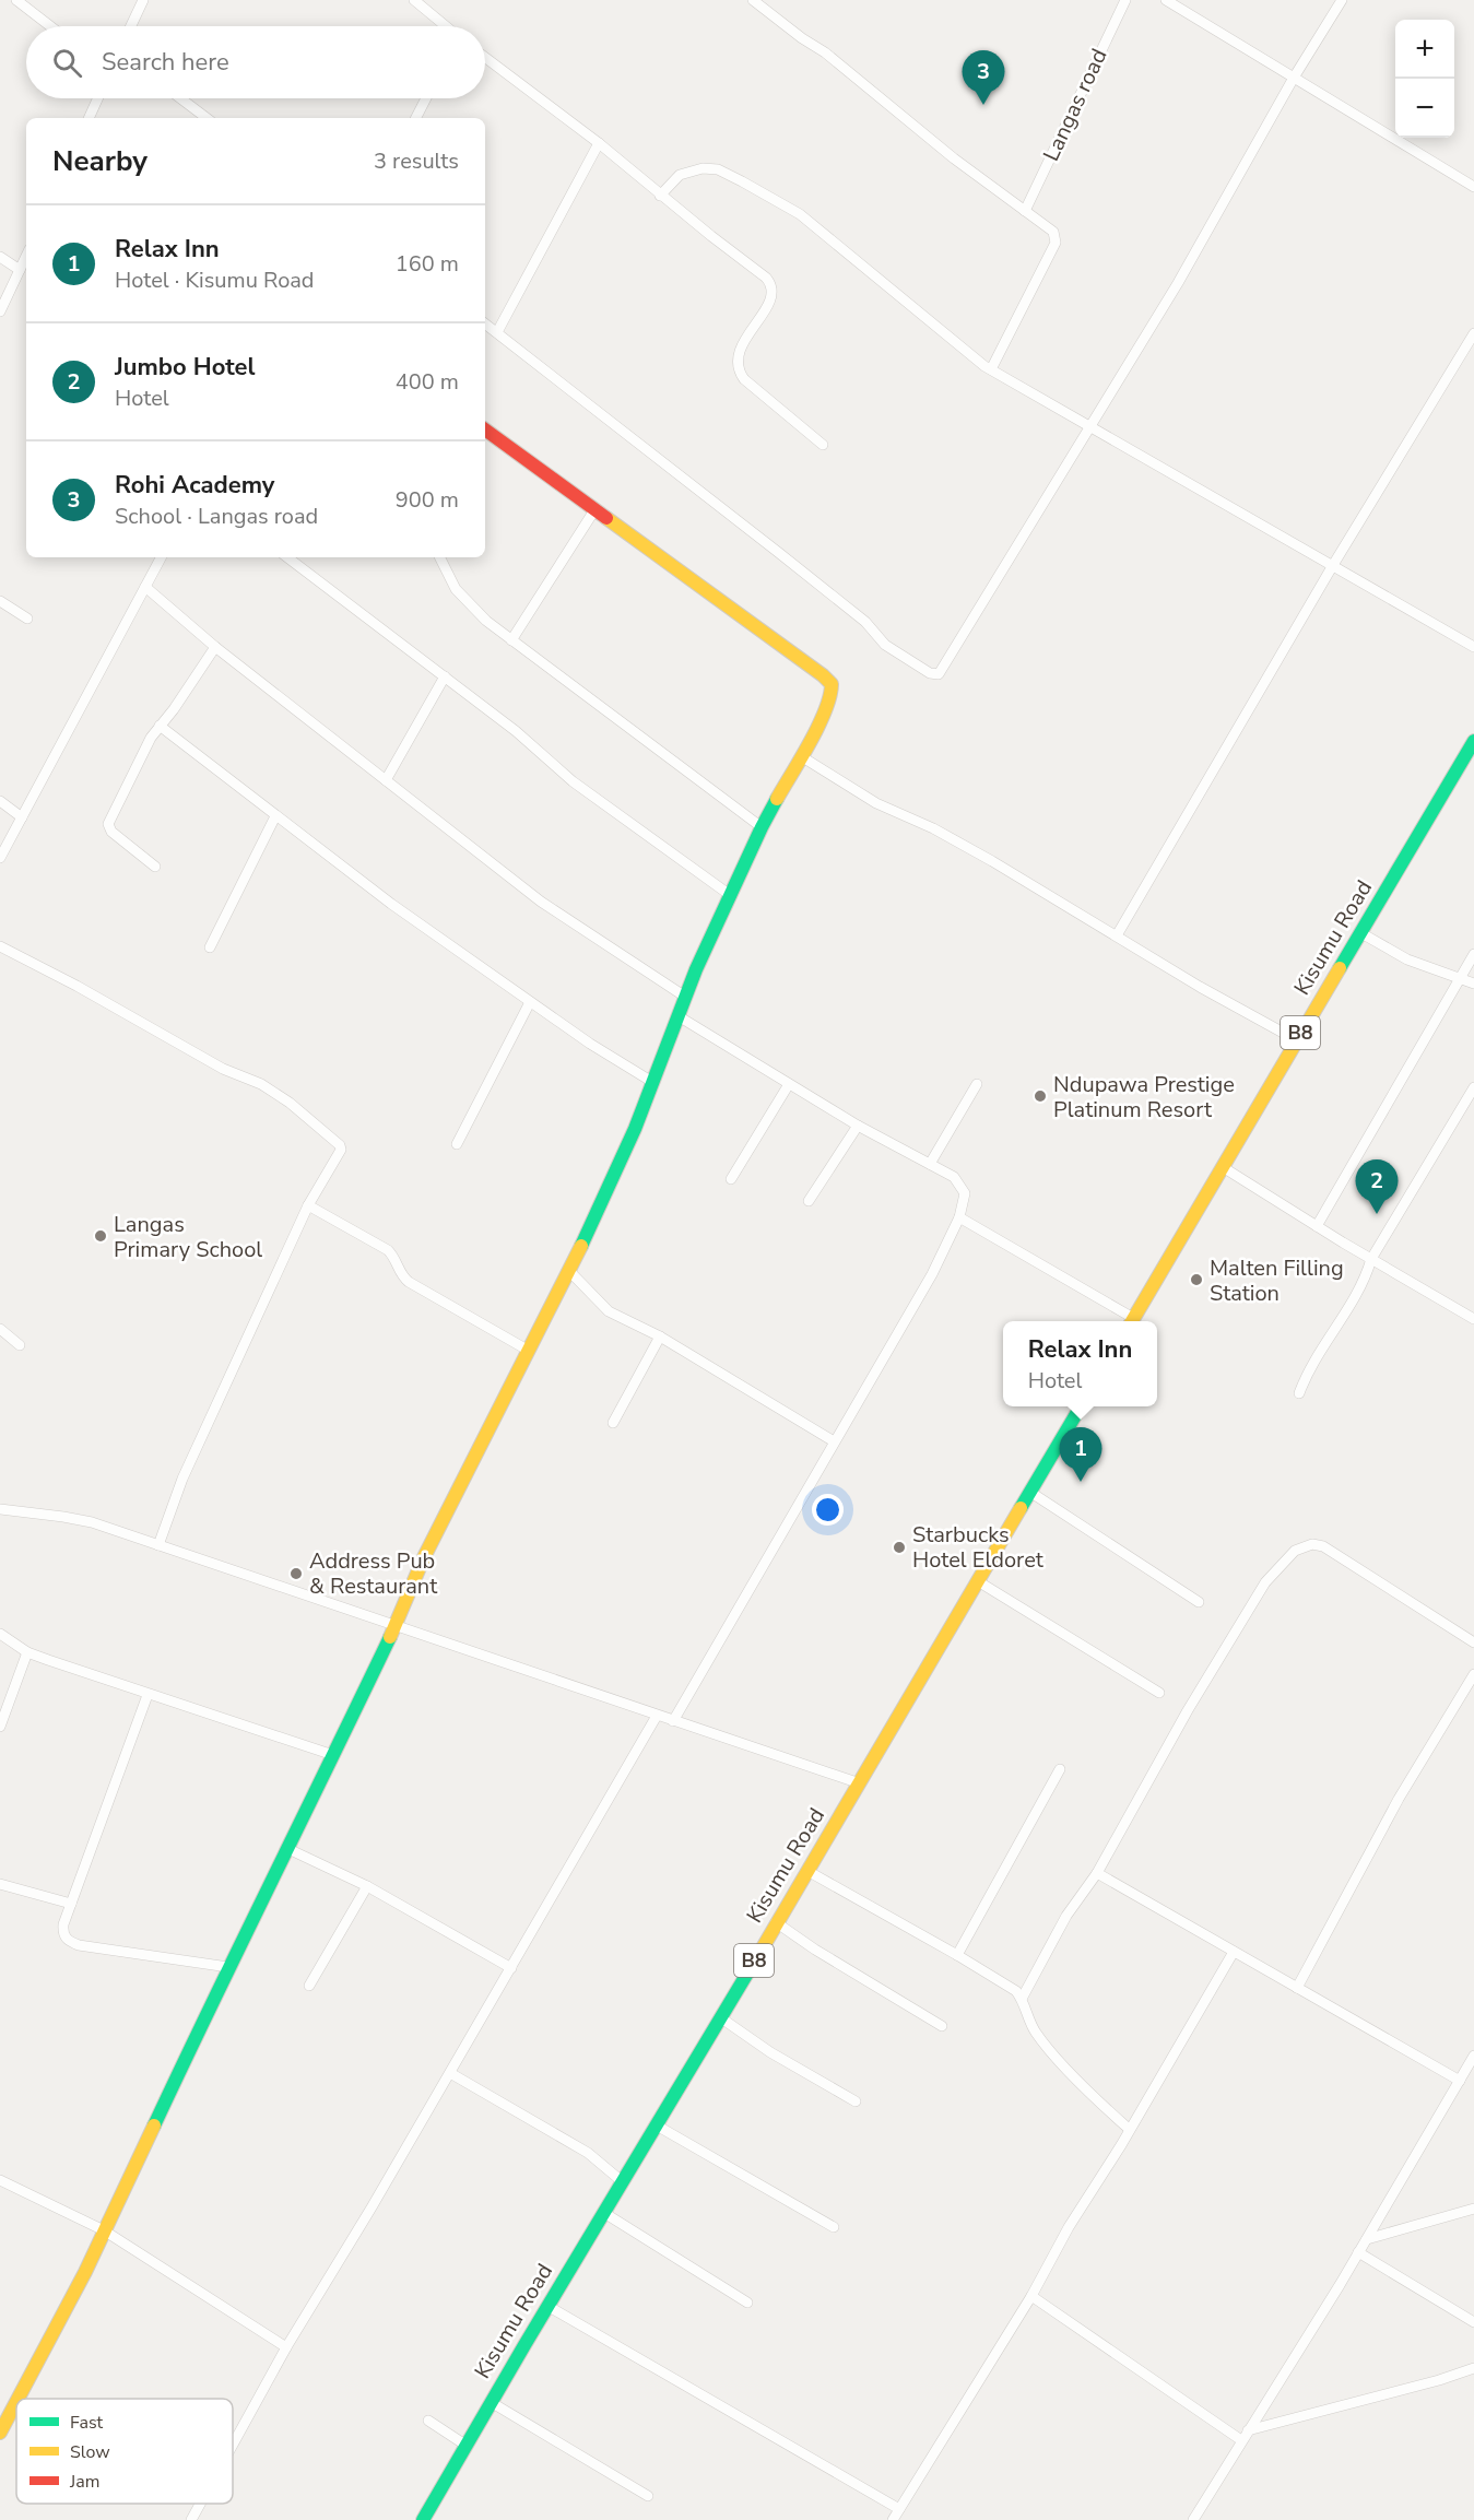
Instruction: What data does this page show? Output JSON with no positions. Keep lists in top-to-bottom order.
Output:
{
  "streets": {
    "main road": ["Kisumu Road", "B8"],
    "street": ["Langas road"]
  },
  "places": [
    "Ndupawa Prestige Platinum Resort",
    "Langas Primary School",
    "Malten Filling Station",
    "Starbucks Hotel Eldoret",
    "Address Pub & Restaurant"
  ],
  "legend": ["Fast", "Slow", "Jam"],
  "page": {
    "map_buttons": ["+", "−"],
    "search": "Search here",
    "pins": ["3", "2", "1"],
    "heading": ["Nearby", "3 results"],
    "list": [
      {
        "mark": "1",
        "name": "Relax Inn",
        "note": "Hotel · Kisumu Road",
        "value": "160 m"
      },
      {
        "mark": "2",
        "name": "Jumbo Hotel",
        "note": "Hotel",
        "value": "400 m"
      },
      {
        "mark": "3",
        "name": "Rohi Academy",
        "note": "School · Langas road",
        "value": "900 m"
      }
    ],
    "popup": ["Relax Inn", "Hotel"]
  }
}
